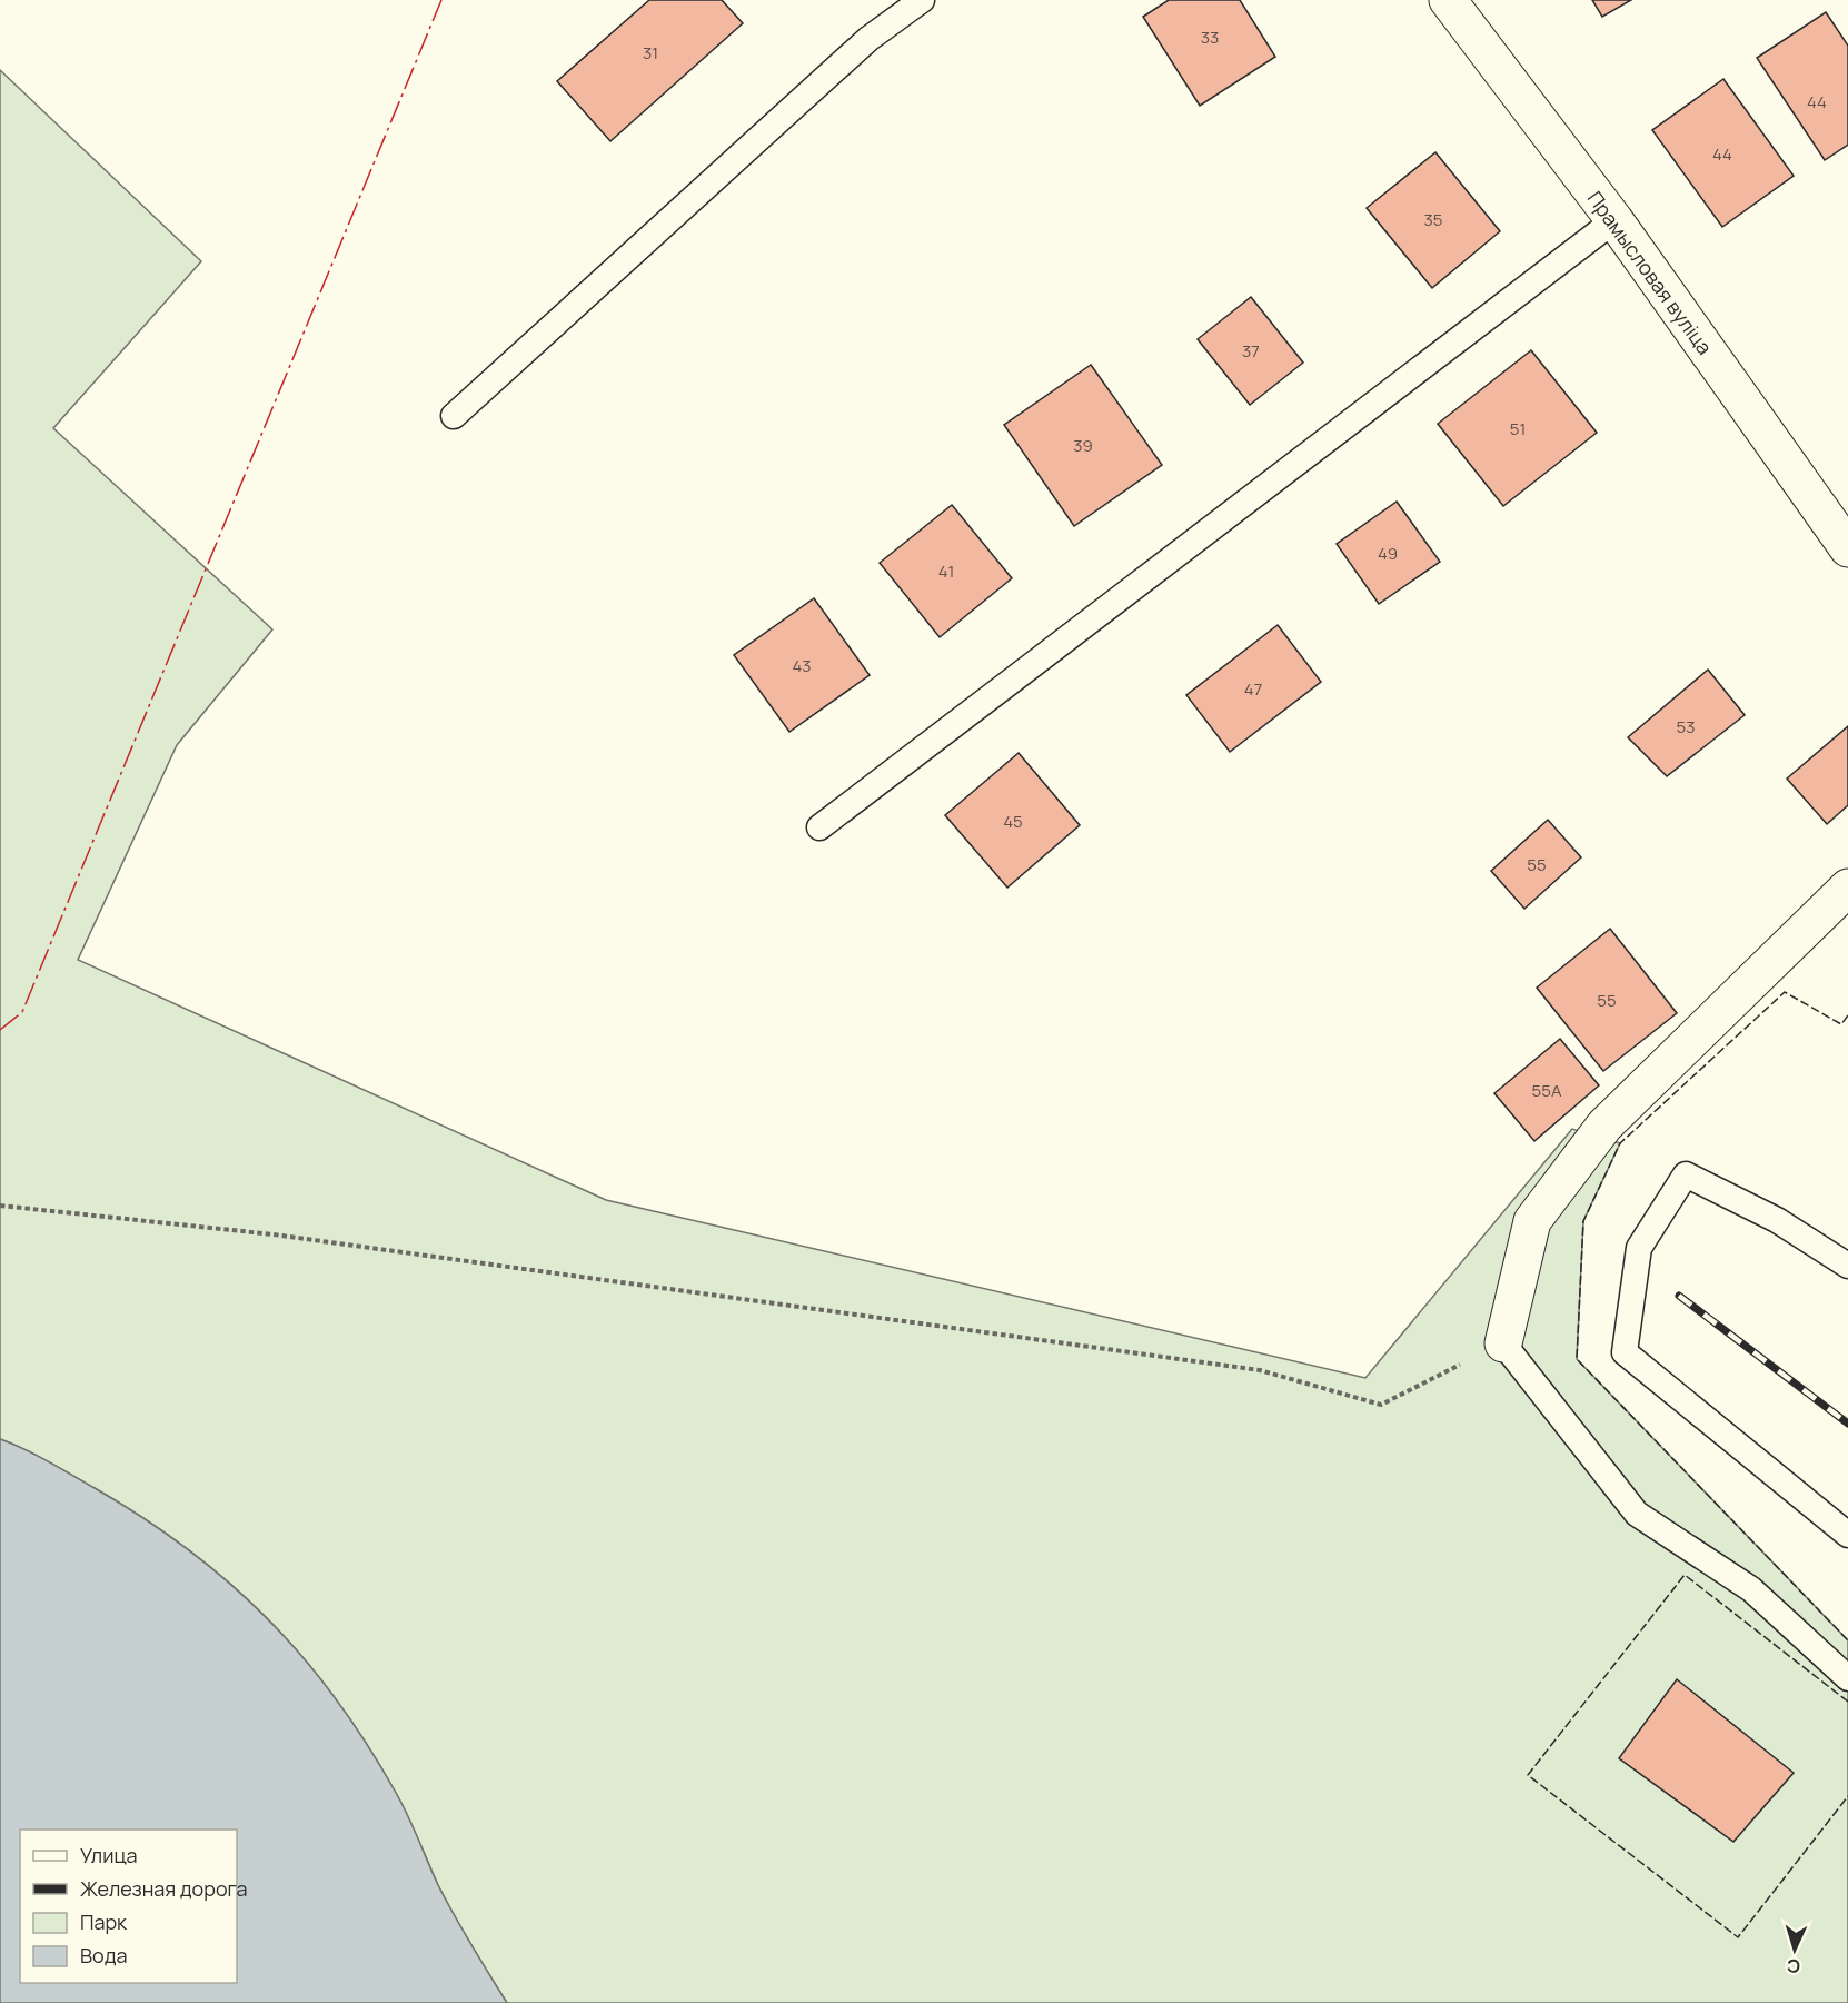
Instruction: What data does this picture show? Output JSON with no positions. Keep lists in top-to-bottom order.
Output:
{
  "streets": {
    "street": ["Прамысловая вуліца"]
  },
  "house_numbers": [
    "33",
    "31",
    "44",
    "44",
    "35",
    "37",
    "51",
    "39",
    "49",
    "41",
    "43",
    "47",
    "53",
    "45",
    "55",
    "55",
    "55А"
  ],
  "legend": [
    "Улица",
    "Железная дорога",
    "Парк",
    "Вода"
  ],
  "north": "bottom"
}
